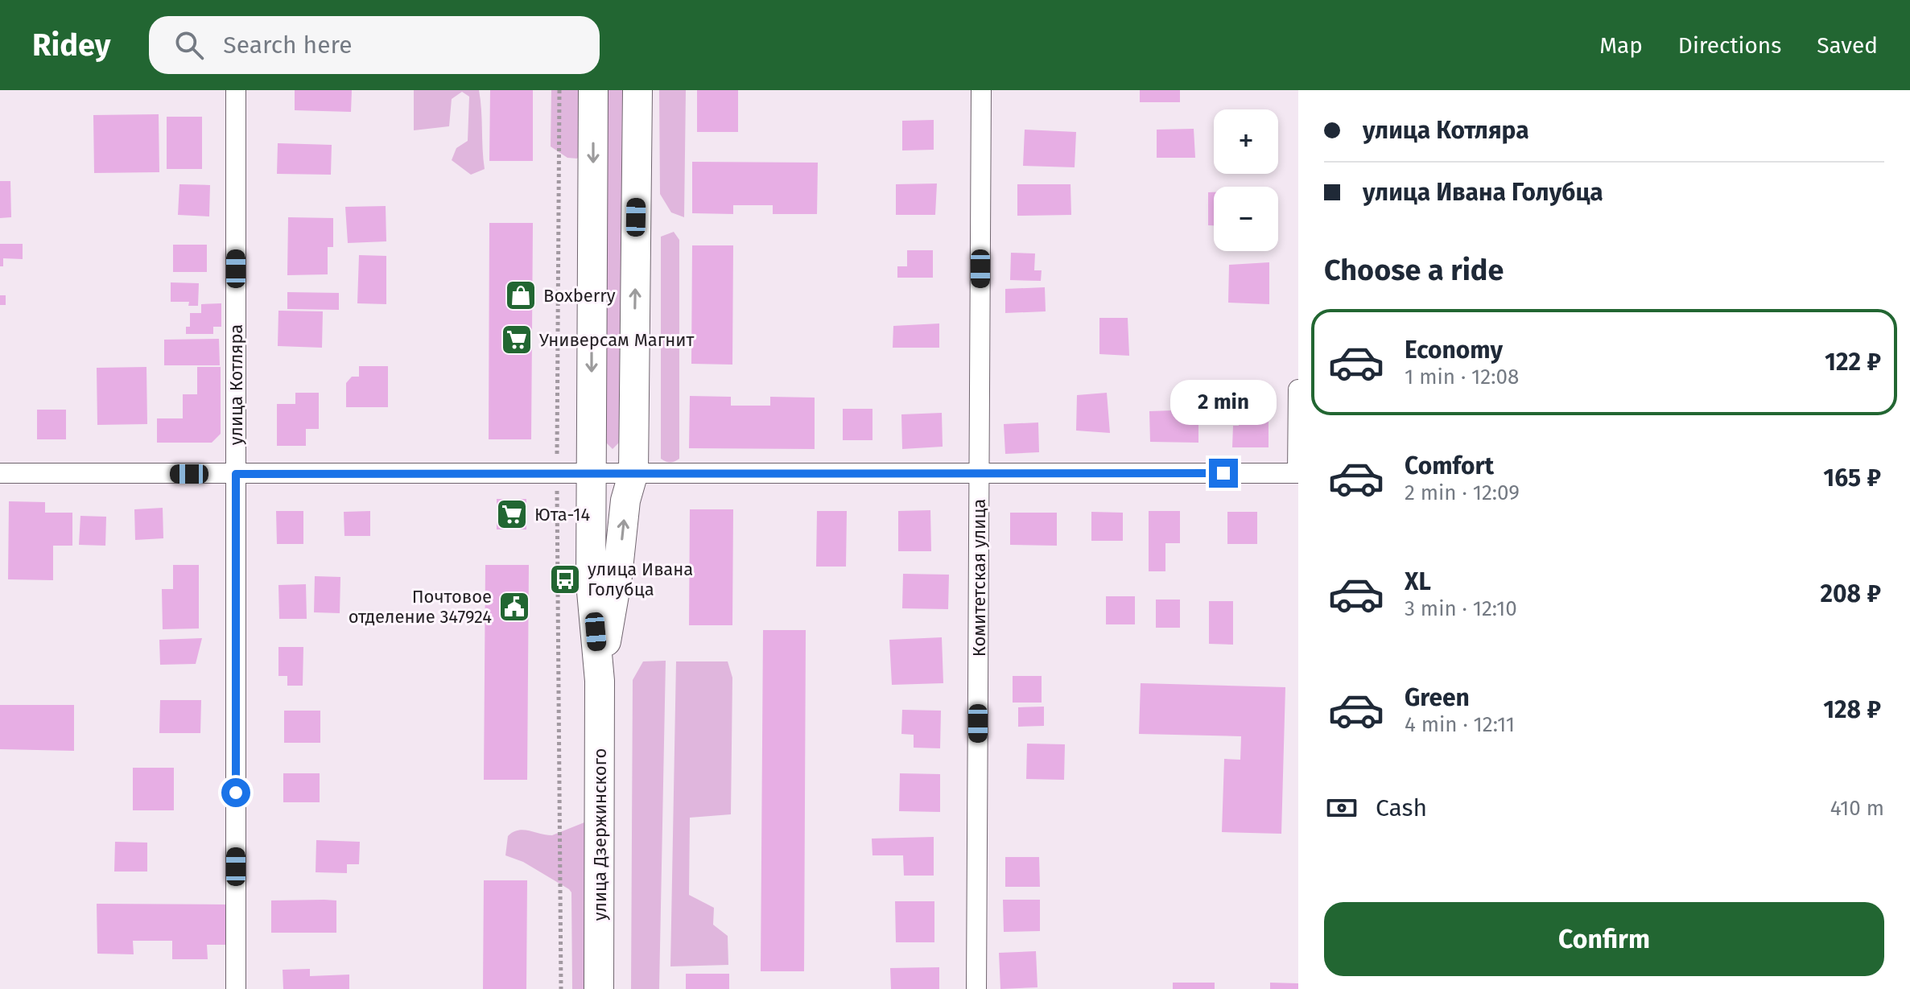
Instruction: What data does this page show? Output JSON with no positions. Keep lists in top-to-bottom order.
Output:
{
  "streets": {
    "main road": ["улица Дзержинского"],
    "street": ["улица Котляра", "Комитетская улица"]
  },
  "places": {
    "shop": ["Boxberry"],
    "supermarket": ["Универсам Магнит", "Юта-14"],
    "bus stop": ["улица Ивана Голубца"],
    "public building": ["Почтовое отделение 347924"]
  },
  "page": {
    "header": "Ridey",
    "search": "Search here",
    "nav": ["Map", "Directions", "Saved"],
    "banner": ["улица Котляра", "улица Ивана Голубца"],
    "map_buttons": ["+", "−"],
    "heading": "Choose a ride",
    "list": [
      {
        "name": "Economy",
        "note": "1 min · 12:08",
        "value": "122 ₽"
      },
      {
        "name": "Comfort",
        "note": "2 min · 12:09",
        "value": "165 ₽"
      },
      {
        "name": "XL",
        "note": "3 min · 12:10",
        "value": "208 ₽"
      },
      {
        "name": "Green",
        "note": "4 min · 12:11",
        "value": "128 ₽"
      }
    ],
    "bubble": "2 min",
    "pay": ["Cash", "410 m"],
    "buttons": "Confirm"
  }
}
